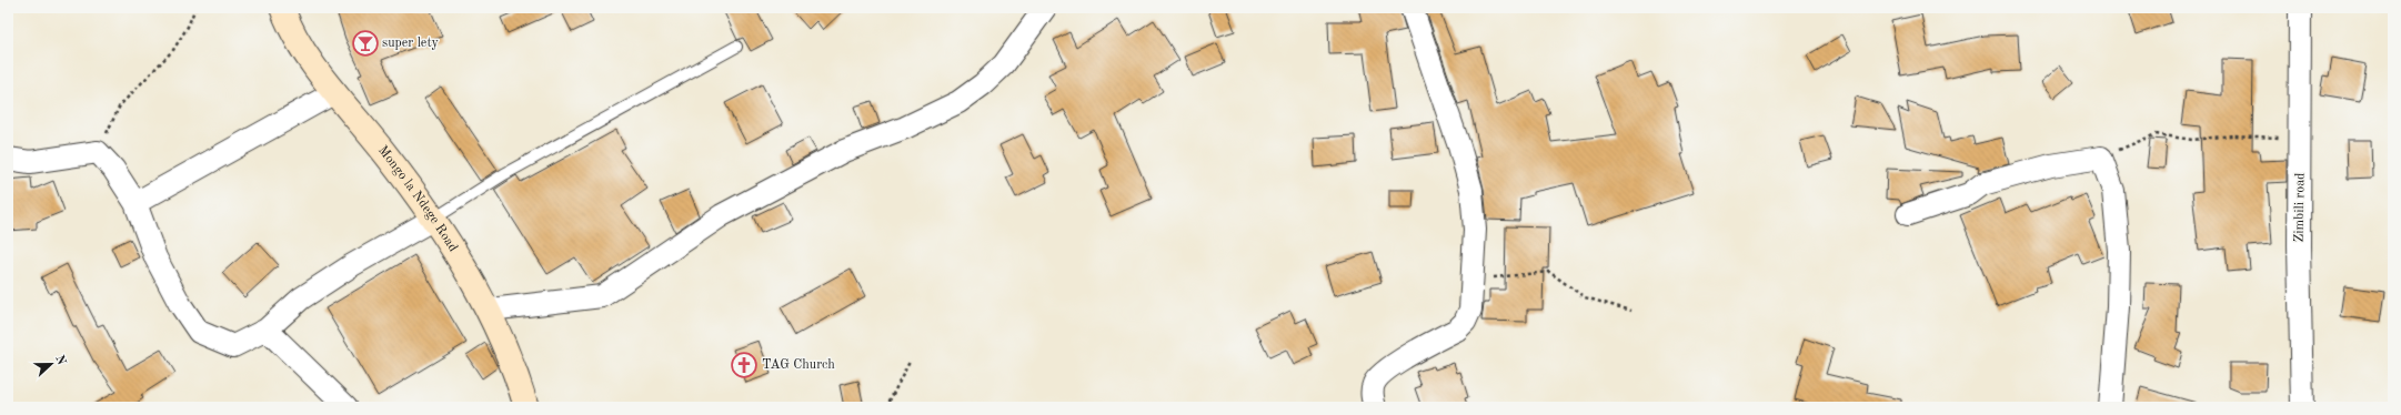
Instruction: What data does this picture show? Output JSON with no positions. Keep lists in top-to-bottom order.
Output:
{
  "streets": {
    "street": ["Mongo la Ndege Road", "Zimbili road"]
  },
  "places": {
    "bar": ["super lety"],
    "church": ["TAG Church"]
  },
  "north": "right"
}
